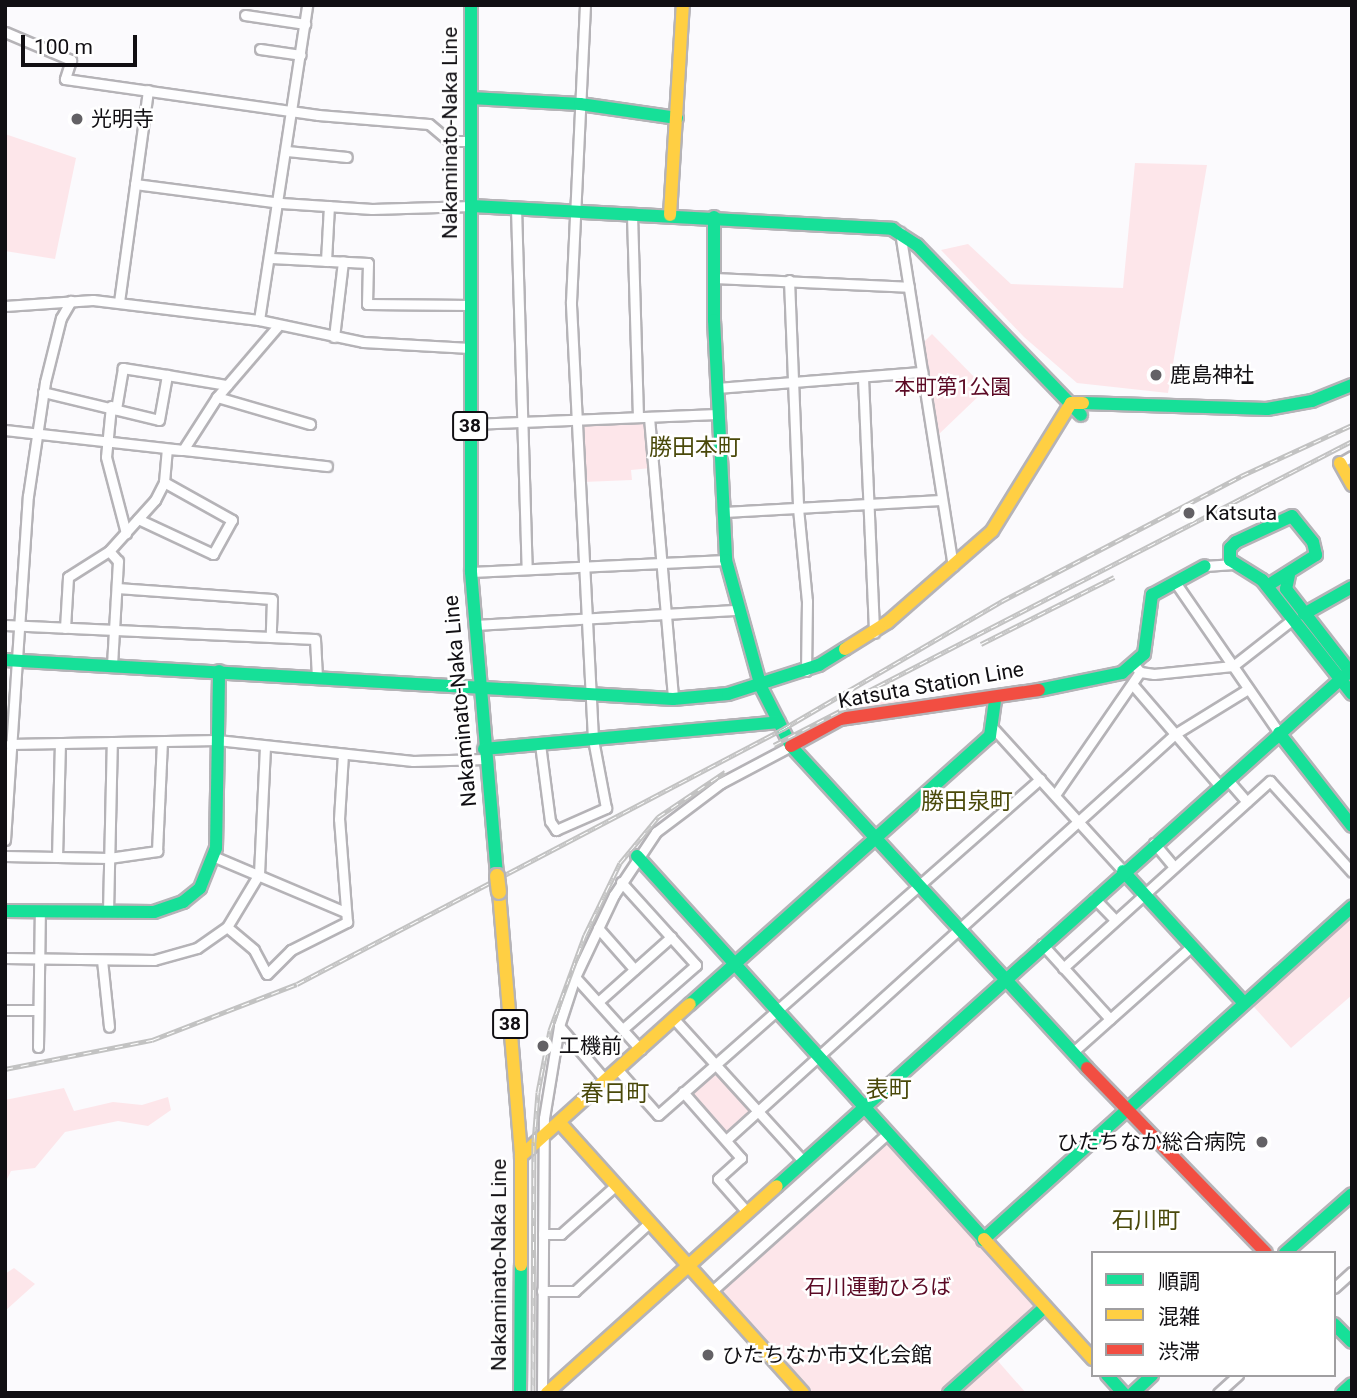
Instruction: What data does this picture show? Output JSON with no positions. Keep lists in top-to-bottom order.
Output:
{
  "streets": {
    "street": ["Nakaminato-Naka Line", "38", "Katsuta Station Line"]
  },
  "districts": [
    "勝田本町",
    "勝田泉町",
    "表町",
    "春日町",
    "石川町"
  ],
  "parks": ["本町第1公園", "石川運動ひろば"],
  "places": [
    "光明寺",
    "鹿島神社",
    "Katsuta",
    "工機前",
    "ひたちなか総合病院",
    "ひたちなか市文化会館"
  ],
  "legend": ["順調", "混雑", "渋滞"],
  "scale_bar": "100 m"
}
